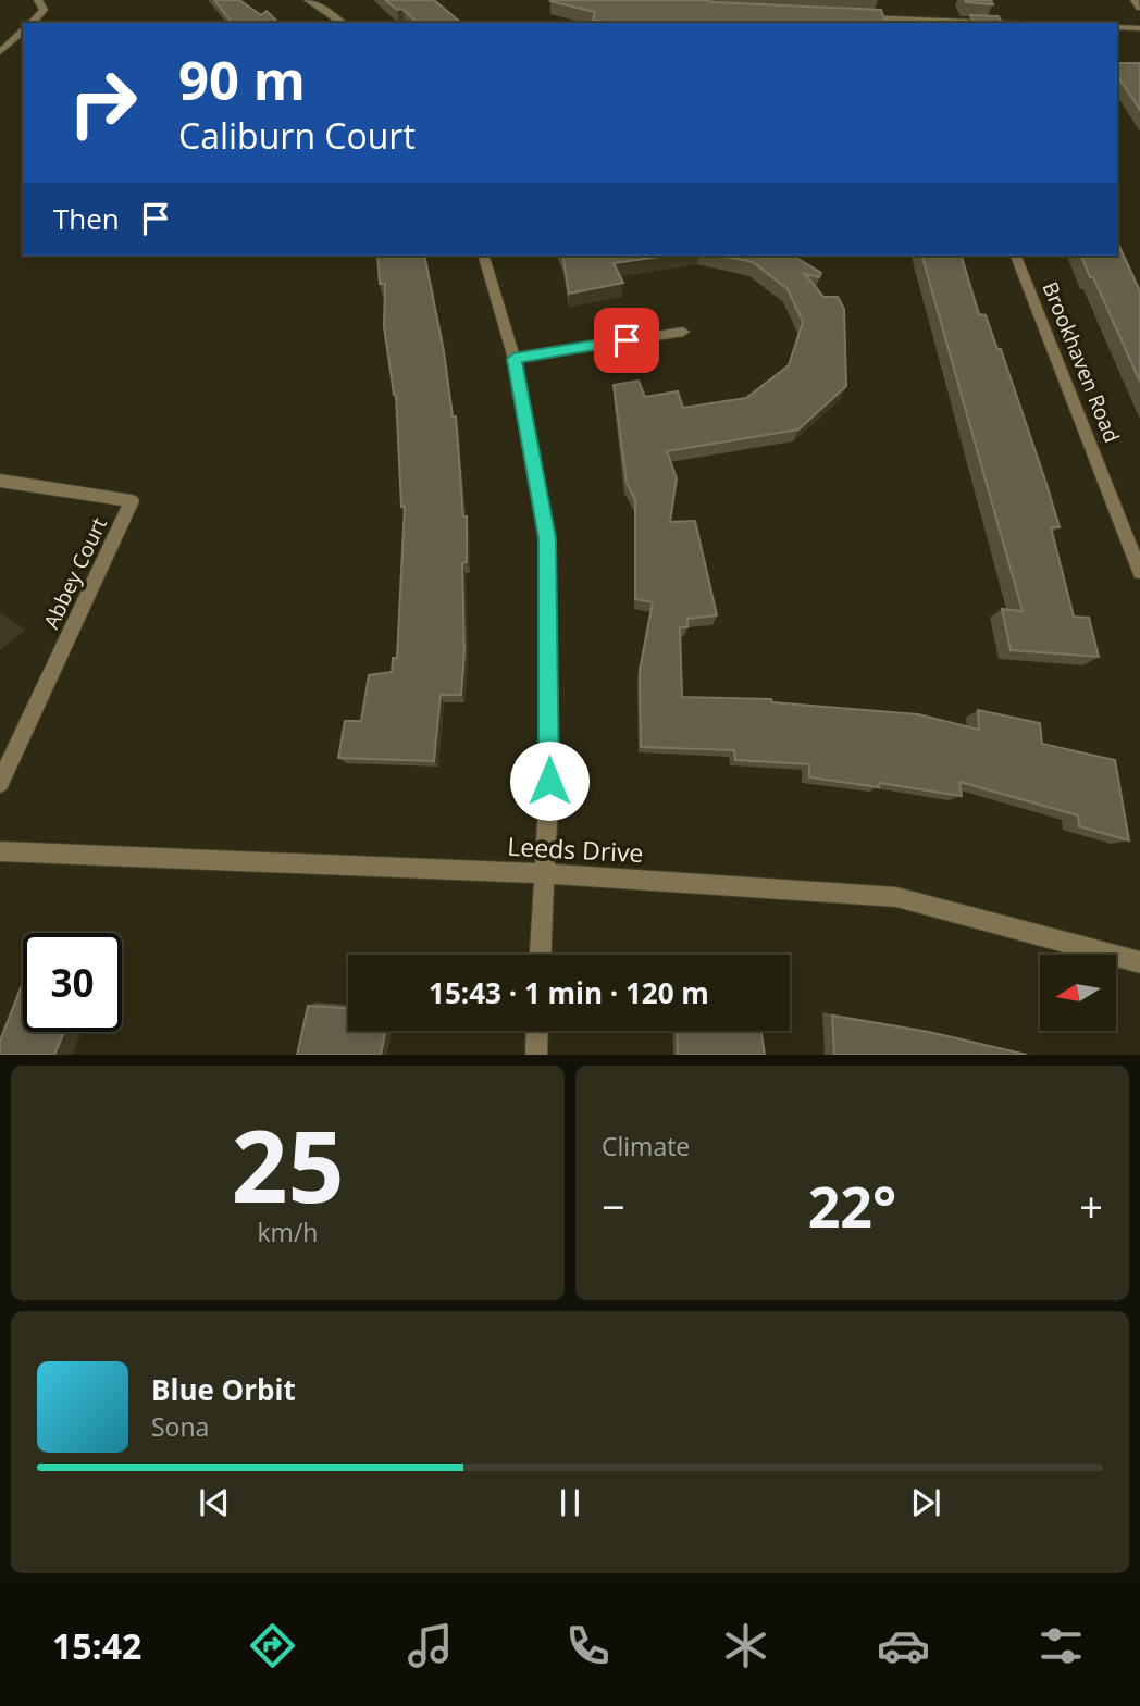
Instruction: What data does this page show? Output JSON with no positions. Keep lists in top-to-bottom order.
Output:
{
  "streets": {
    "street": ["Brookhaven Road", "Abbey Court", "Leeds Drive"]
  },
  "north": "left",
  "page": {
    "turn": ["90 m", "Caliburn Court"],
    "then": "Then",
    "limit": "30",
    "trip": "15:43 · 1 min · 120 m",
    "tile": [
      ["25", "km/h"],
      "Climate"
    ],
    "heat": ["−", "22°", "+"],
    "song": ["Blue Orbit", "Sona"],
    "tabs": "15:42"
  }
}
